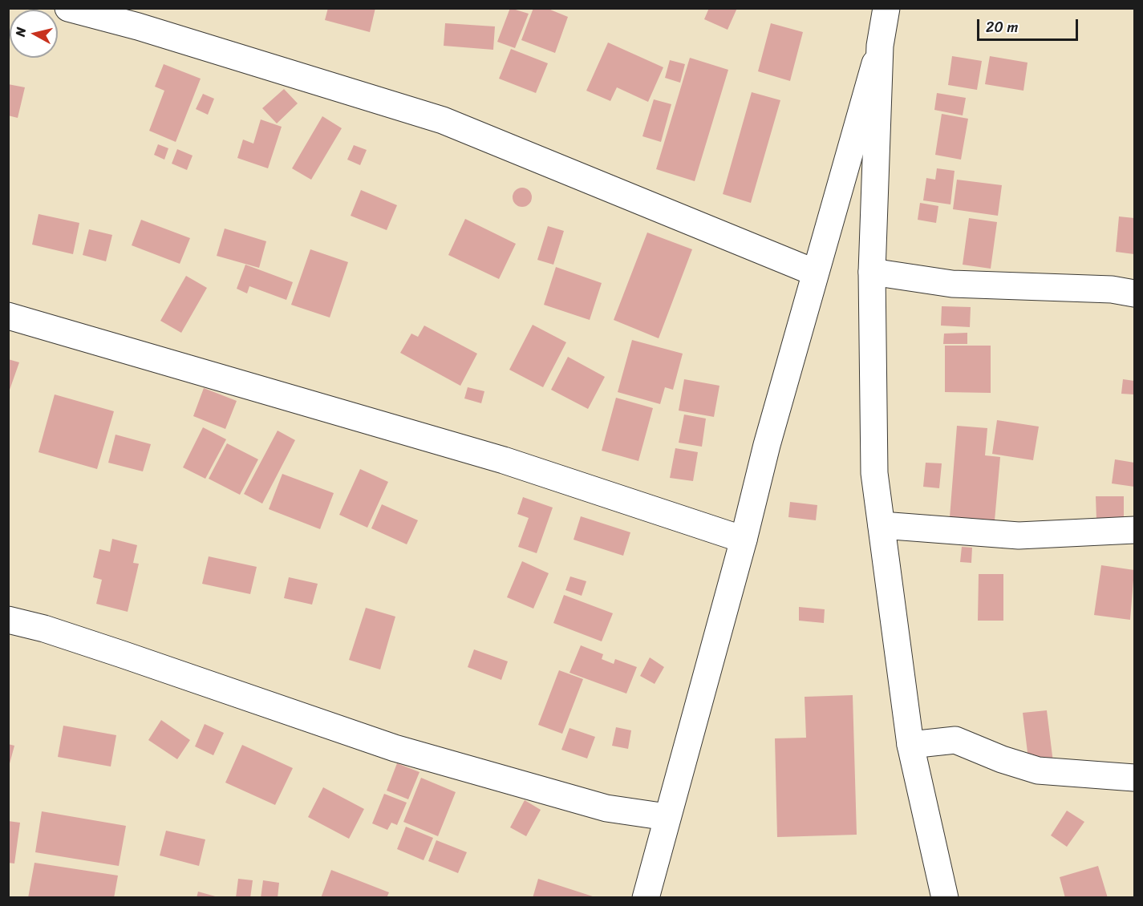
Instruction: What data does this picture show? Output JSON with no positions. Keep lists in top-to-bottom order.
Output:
{
  "scale_bar": "20 m",
  "north": "left"
}
